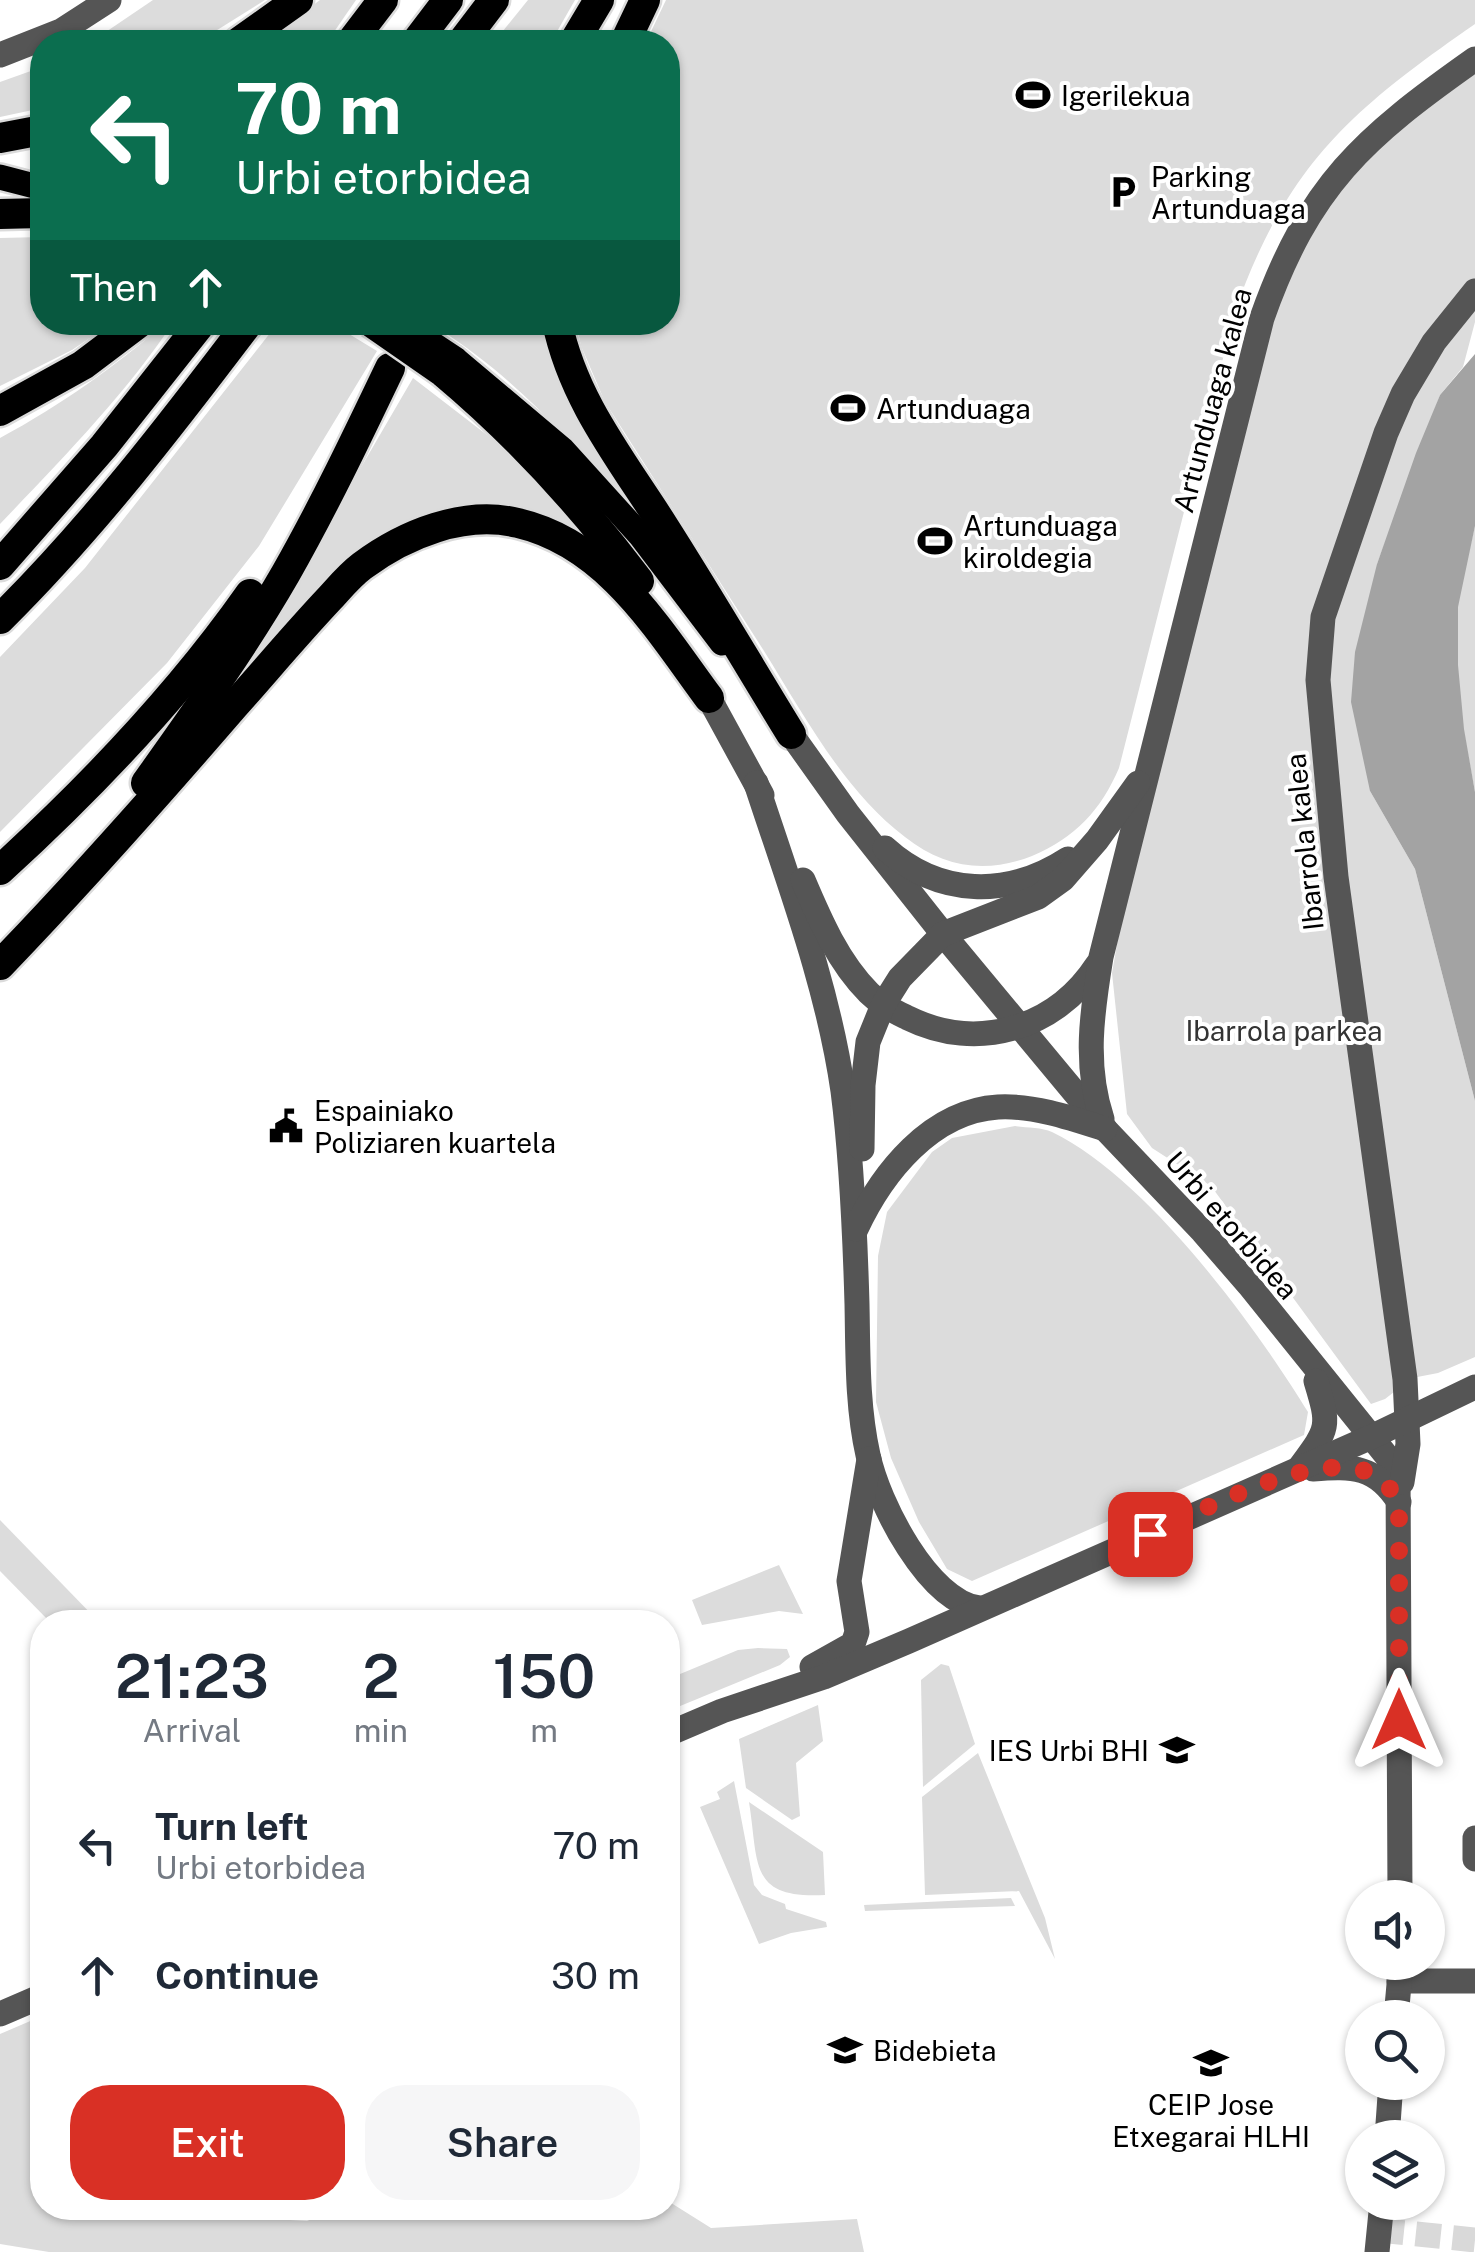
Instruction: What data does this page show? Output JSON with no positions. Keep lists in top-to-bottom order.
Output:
{
  "streets": {
    "street": ["Artunduaga kalea", "Ibarrola kalea", "Urbi etorbidea"]
  },
  "crossings": [
    ["Artunduaga kalea", "Urbi etorbidea"],
    ["Ibarrola kalea", "Urbi etorbidea"]
  ],
  "parks": ["Ibarrola parkea"],
  "places": {
    "sports": ["Igerilekua", "Artunduaga", "Artunduaga kiroldegia"],
    "parking": ["Parking Artunduaga"],
    "public building": ["Espainiako Poliziaren kuartela"],
    "school or university": ["IES Urbi BHI", "Bidebieta", "CEIP Jose Etxegarai HLHI"]
  },
  "page": {
    "turn": ["70 m", "Urbi etorbidea"],
    "then": "Then",
    "eta": [
      "21:23",
      "Arrival",
      "2",
      "min",
      "150",
      "m"
    ],
    "list": [
      {
        "name": "Turn left",
        "note": "Urbi etorbidea",
        "value": "70 m"
      },
      {
        "name": "Continue",
        "value": "30 m"
      }
    ],
    "buttons": ["Exit", "Share"]
  }
}
